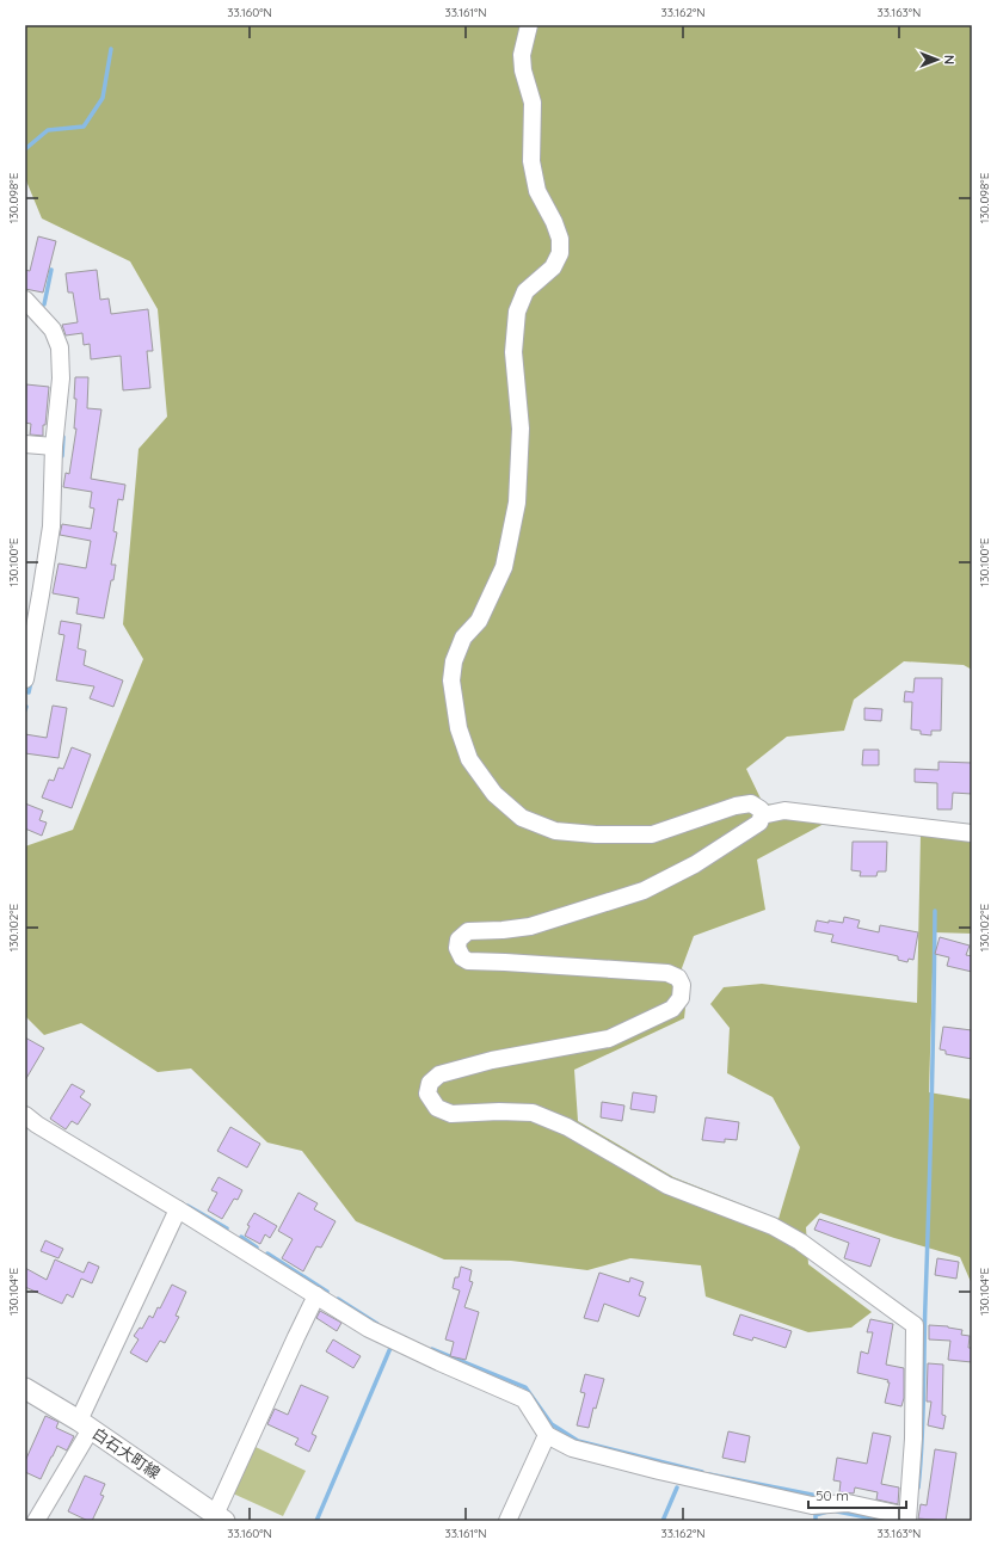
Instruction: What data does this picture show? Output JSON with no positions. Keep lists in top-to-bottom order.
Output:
{
  "streets": {
    "main road": ["白石大町線"]
  },
  "scale_bar": "50 m",
  "north": "right",
  "coordinates": [
    "33.160°N",
    "33.161°N",
    "33.162°N",
    "33.163°N",
    "130.098°E",
    "130.100°E",
    "130.102°E",
    "130.104°E"
  ]
}
